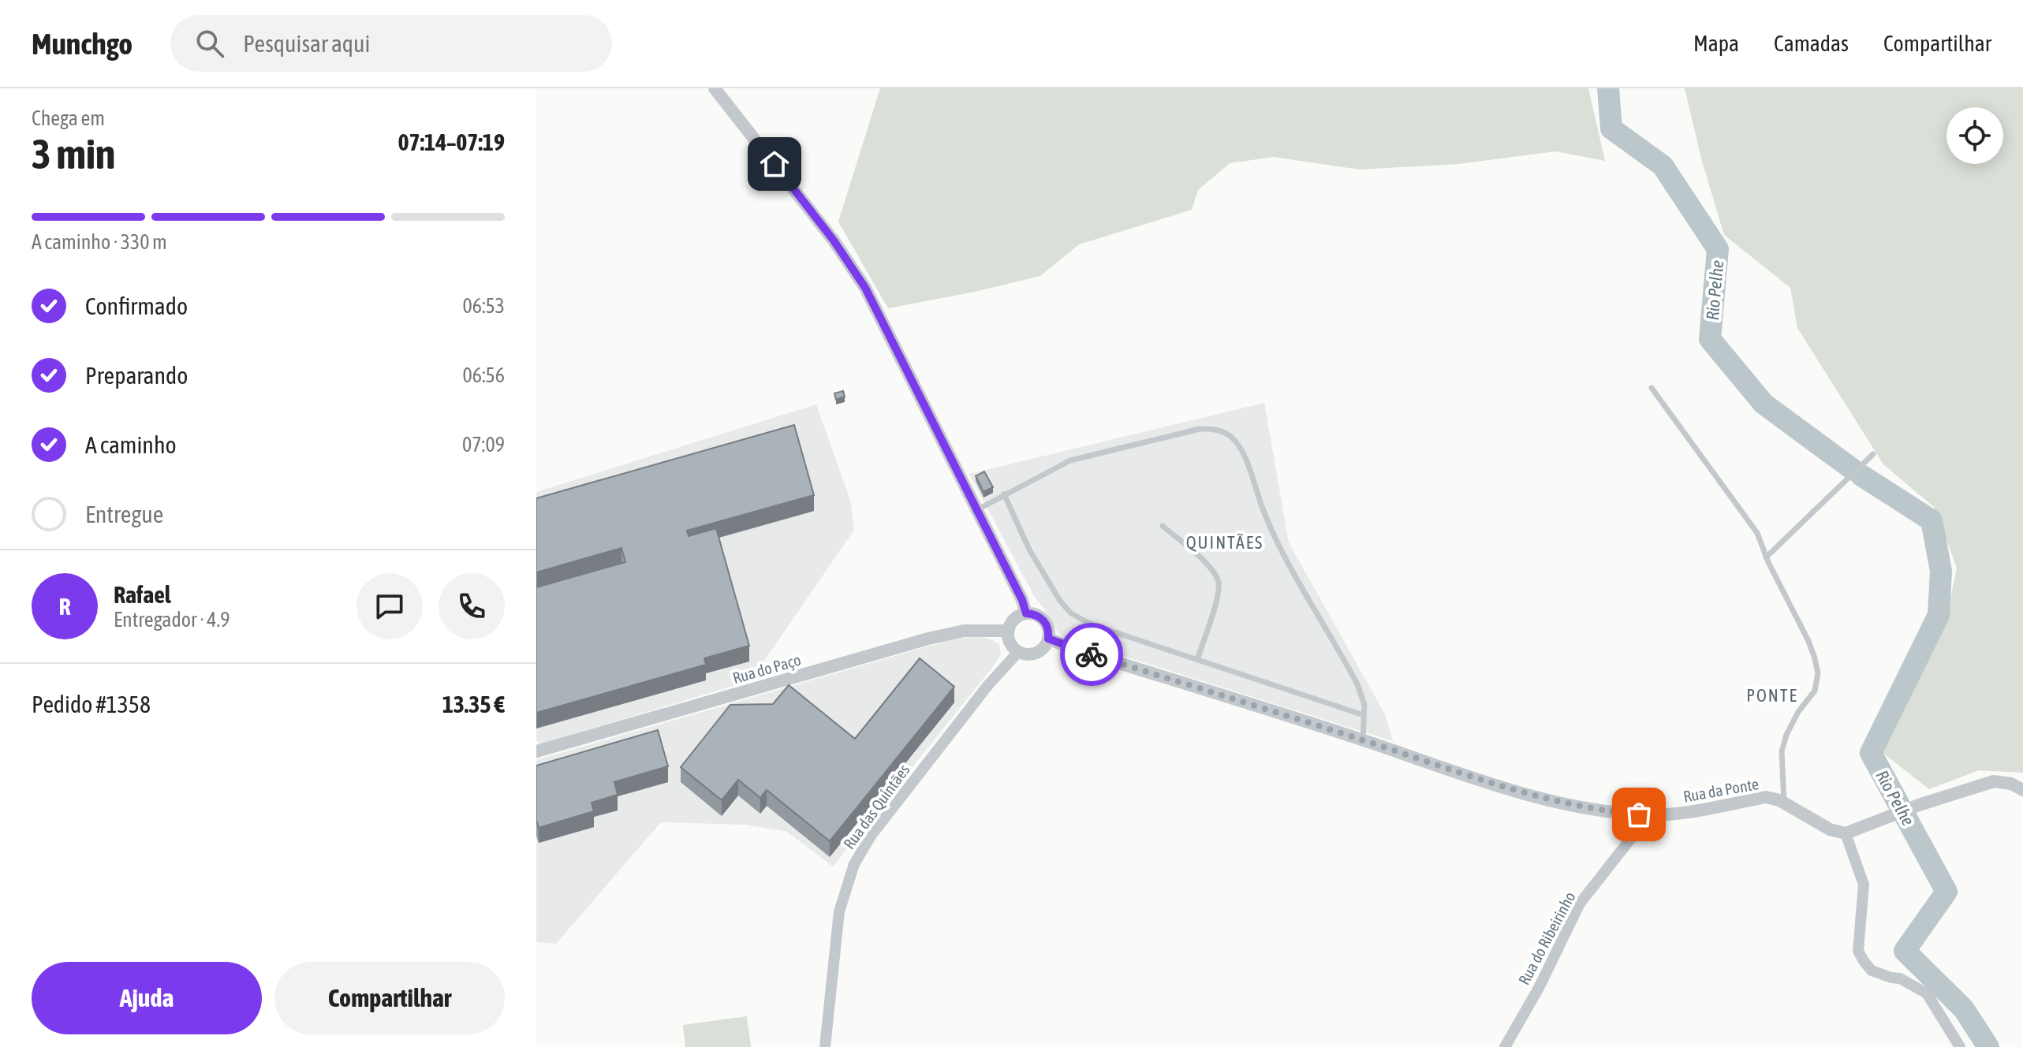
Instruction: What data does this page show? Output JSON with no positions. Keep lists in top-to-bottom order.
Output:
{
  "streets": {
    "street": [
      "Rua do Paço",
      "Rua da Ponte",
      "Rua das Quintães",
      "Rua do Ribeirinho"
    ]
  },
  "crossings": [
    ["Rua do Paço", "Rua da Ponte"],
    ["Rua do Paço", "Rua das Quintães"],
    ["Rua da Ponte", "Rua das Quintães"],
    ["Rua da Ponte", "Rua do Ribeirinho"]
  ],
  "districts": ["QUINTÃES", "PONTE"],
  "water": ["Rio Pelhe"],
  "page": {
    "header": "Munchgo",
    "search": "Pesquisar aqui",
    "nav": ["Mapa", "Camadas", "Compartilhar"],
    "heading": ["3 min", "Chega em", "07:14–07:19"],
    "panel": [
      "Rafael",
      "Entregador · 4.9",
      "Pedido #1358",
      "13.35 €"
    ],
    "bar": "A caminho · 330 m",
    "list": [
      ["Confirmado", "06:53"],
      ["Preparando", "06:56"],
      ["A caminho", "07:09"],
      "Entregue"
    ],
    "round": "R",
    "buttons": ["Ajuda", "Compartilhar"]
  }
}
